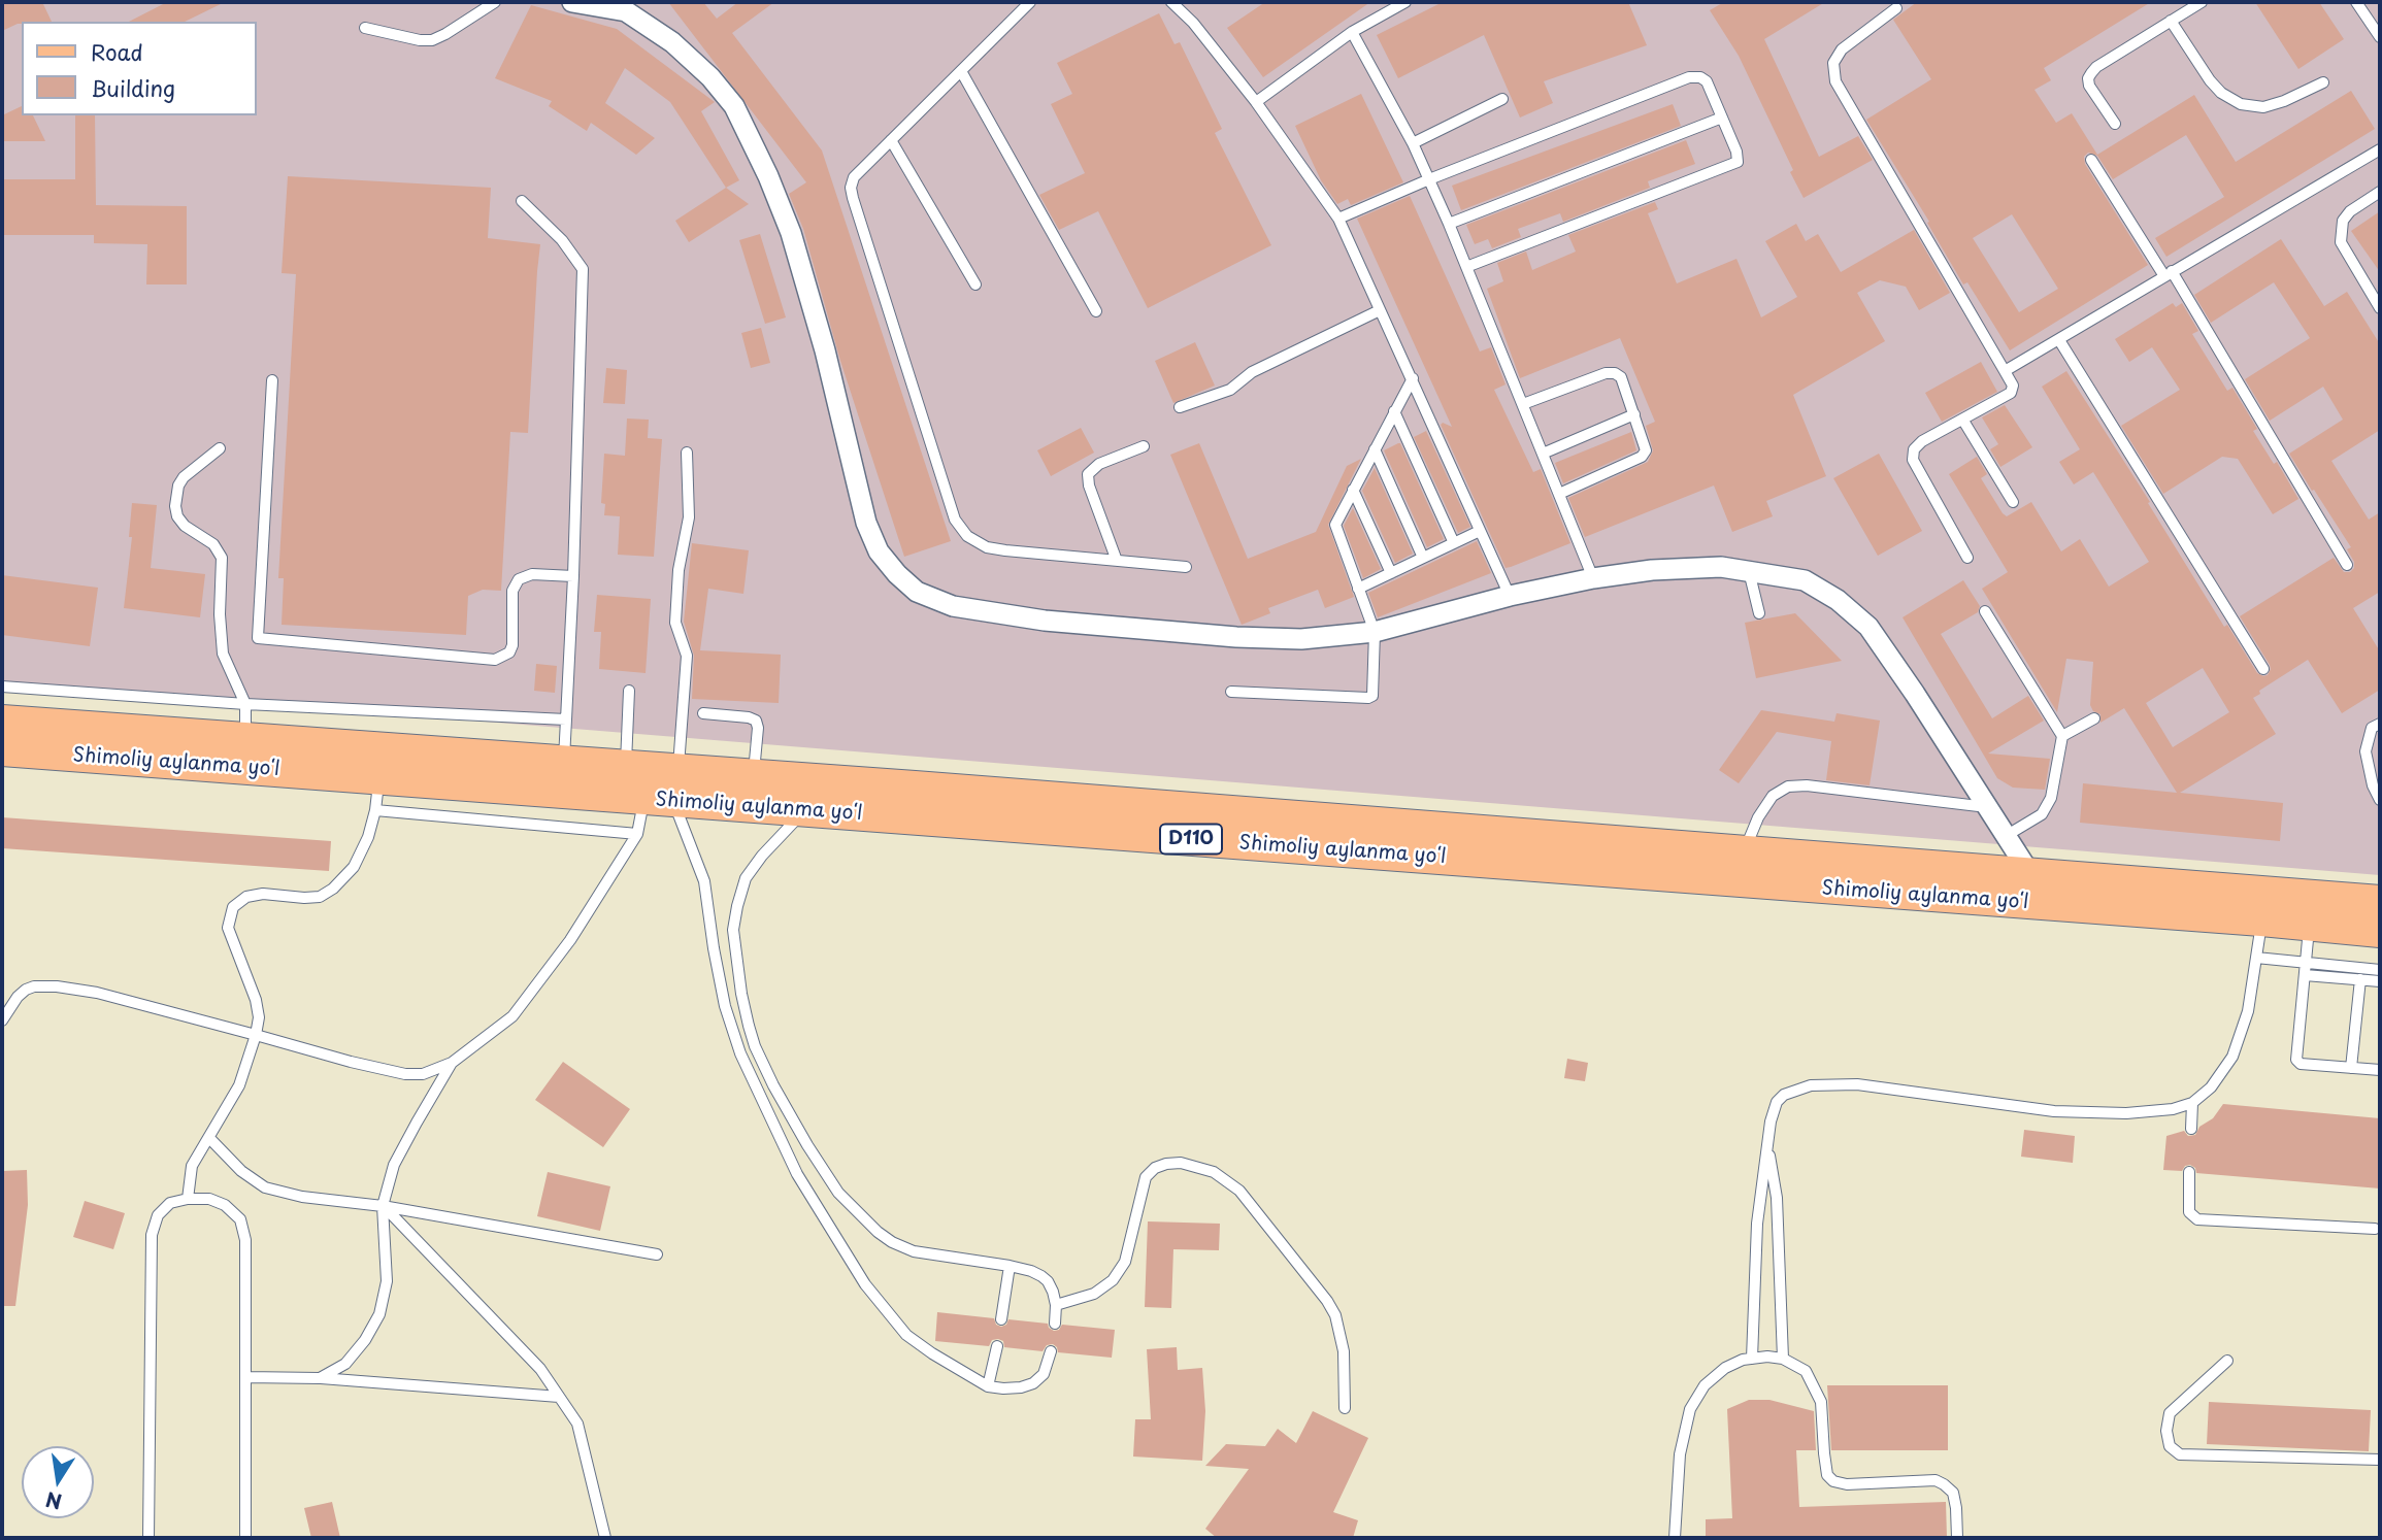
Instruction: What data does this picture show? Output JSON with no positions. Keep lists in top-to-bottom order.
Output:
{
  "streets": {
    "main road": ["Shimoliy aylanma yoʻl", "D110"]
  },
  "legend": ["Road", "Building"],
  "north": "bottom"
}
